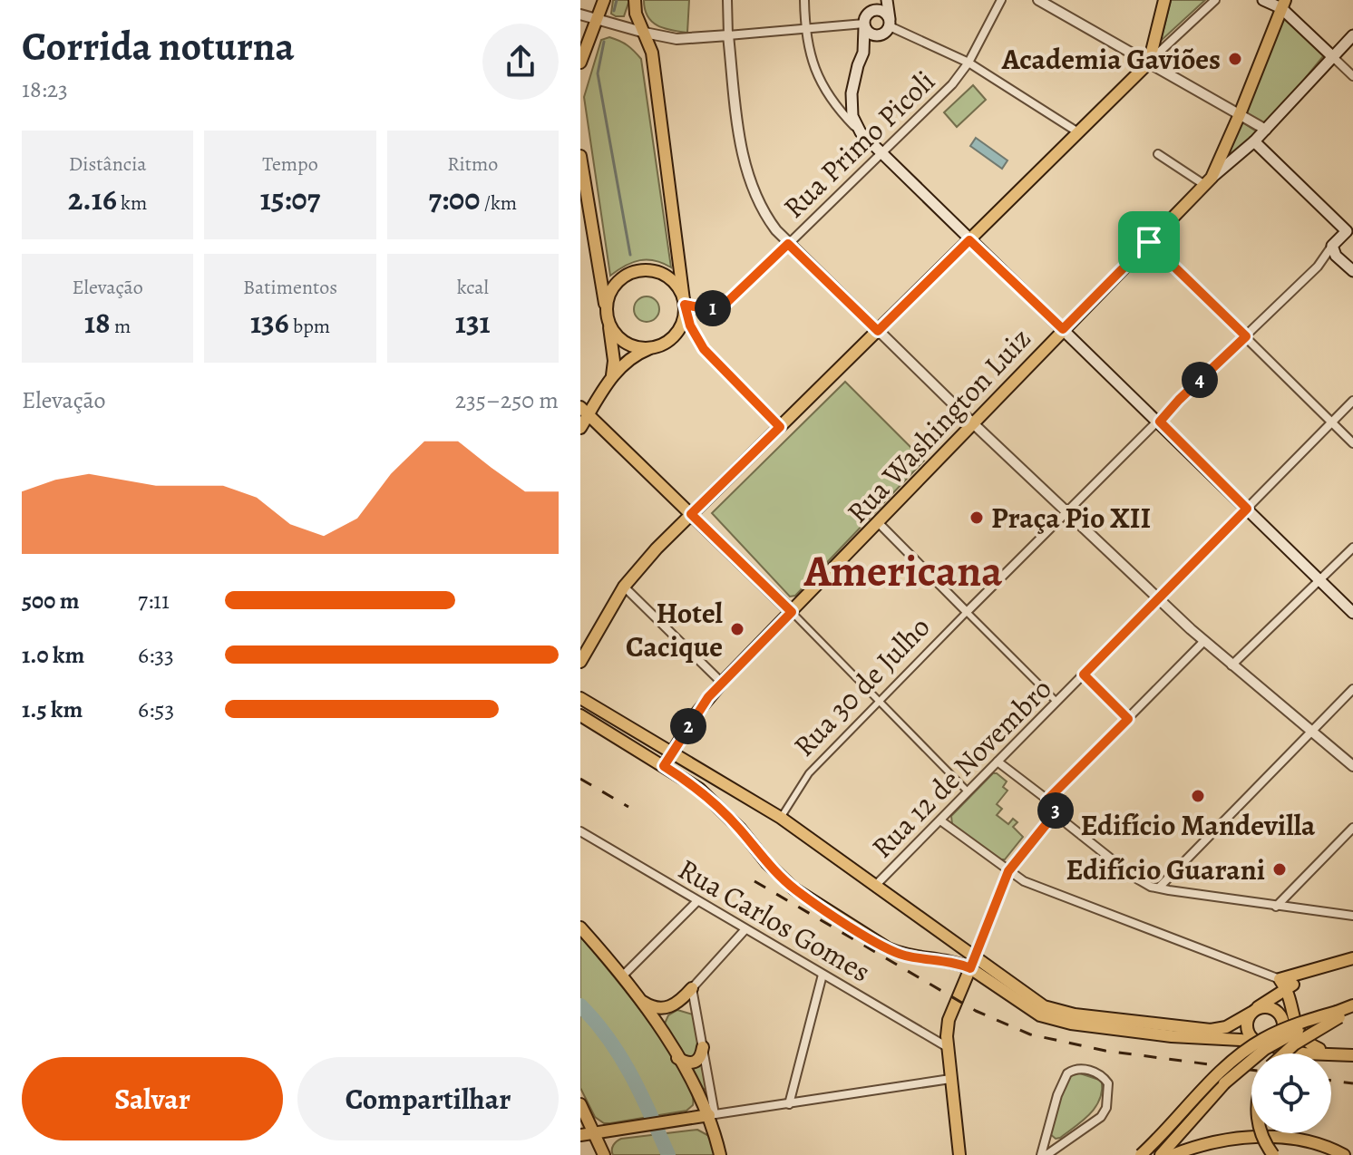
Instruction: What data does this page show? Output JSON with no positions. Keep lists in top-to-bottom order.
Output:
{
  "streets": {
    "main road": ["Rua Washington Luiz", "Rua 30 de Julho"],
    "street": ["Rua Primo Picoli", "Rua 12 de Novembro", "Rua Carlos Gomes"]
  },
  "districts": ["Americana"],
  "places": [
    "Academia Gaviões",
    "Praça Pio XII",
    "Hotel Cacique",
    "Edifício Mandevilla",
    "Edifício Guarani"
  ],
  "page": {
    "heading": ["Corrida noturna", "18:23"],
    "stats": [
      ["Distância", "2.16 km"],
      ["Tempo", "15:07"],
      ["Ritmo", "7:00 /km"],
      ["Elevação", "18 m"],
      ["Batimentos", "136 bpm"],
      ["kcal", "131"]
    ],
    "pins": [
      "1",
      "4",
      "2",
      "3"
    ],
    "chart": ["Elevação", "235–250 m"],
    "list": [
      {
        "name": "500 m",
        "note": "7:11"
      },
      {
        "name": "1.0 km",
        "note": "6:33"
      },
      {
        "name": "1.5 km",
        "note": "6:53"
      }
    ],
    "buttons": ["Salvar", "Compartilhar"]
  }
}
